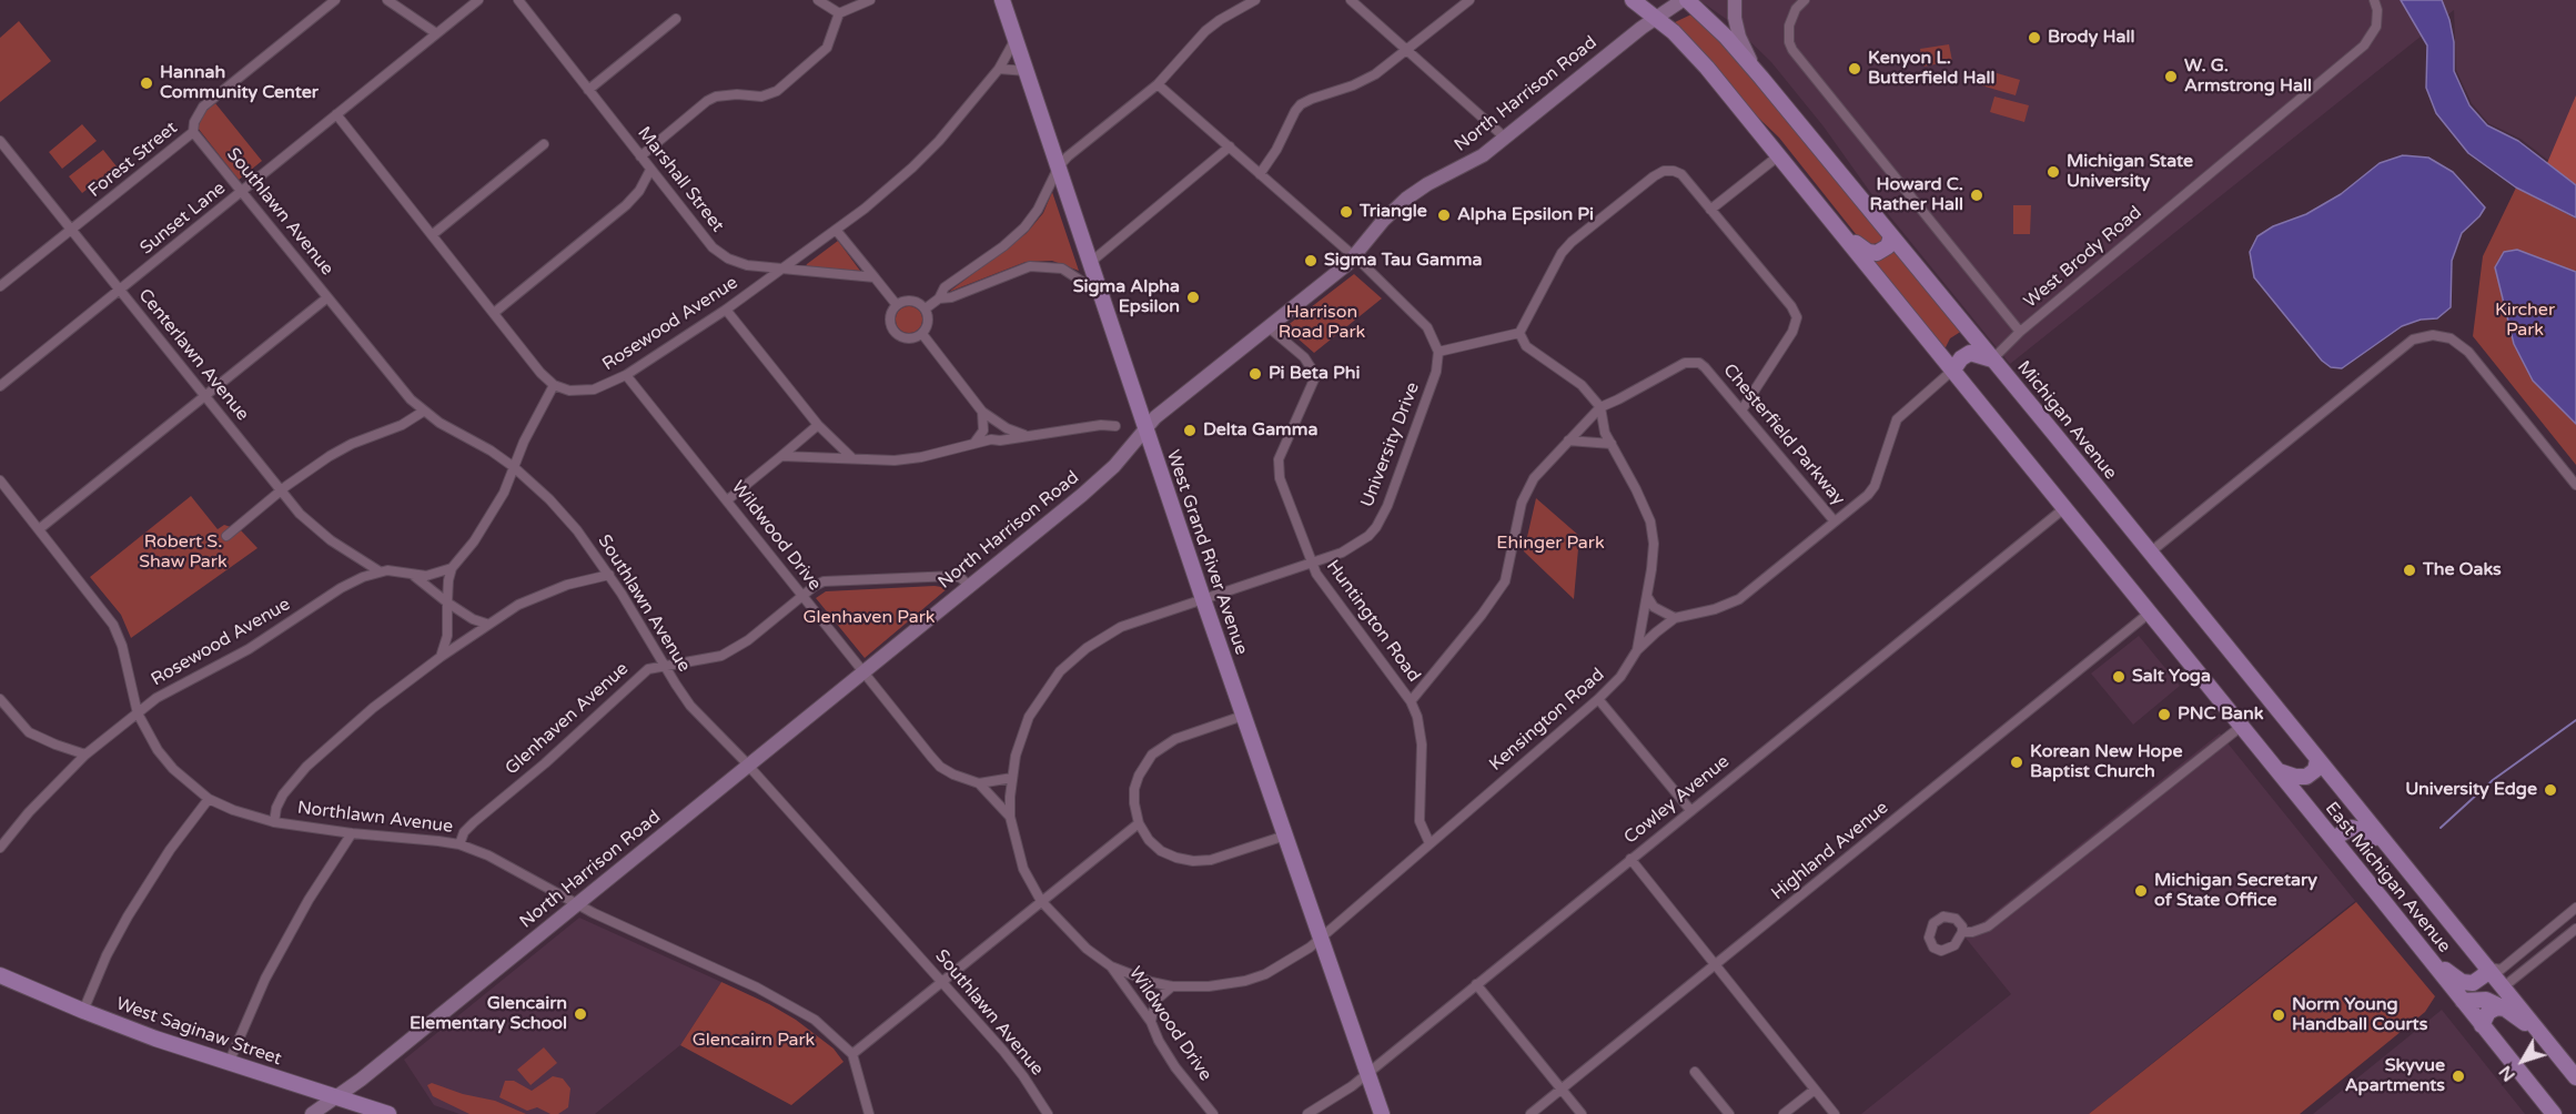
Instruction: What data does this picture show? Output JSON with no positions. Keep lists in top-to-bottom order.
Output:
{
  "streets": {
    "main road": [
      "Michigan Avenue",
      "West Grand River Avenue",
      "East Michigan Avenue",
      "West Saginaw Street"
    ],
    "street": [
      "North Harrison Road",
      "Forest Street",
      "Marshall Street",
      "Southlawn Avenue",
      "Sunset Lane",
      "West Brody Road",
      "Rosewood Avenue",
      "Centerlawn Avenue",
      "Chesterfield Parkway",
      "University Drive",
      "Wildwood Drive",
      "Huntington Road",
      "Glenhaven Avenue",
      "Kensington Road",
      "Cowley Avenue",
      "Northlawn Avenue",
      "Highland Avenue"
    ]
  },
  "crossings": [
    ["North Harrison Road", "Southlawn Avenue"],
    ["North Harrison Road", "Michigan Avenue"],
    ["North Harrison Road", "Wildwood Drive"],
    ["North Harrison Road", "West Grand River Avenue"],
    ["North Harrison Road", "Huntington Road"],
    ["North Harrison Road", "Glenhaven Avenue"],
    ["North Harrison Road", "Northlawn Avenue"],
    ["North Harrison Road", "West Saginaw Street"],
    ["Forest Street", "Southlawn Avenue"],
    ["Forest Street", "Centerlawn Avenue"],
    ["Marshall Street", "Rosewood Avenue"],
    ["Southlawn Avenue", "Sunset Lane"],
    ["Southlawn Avenue", "Glenhaven Avenue"],
    ["Sunset Lane", "Centerlawn Avenue"],
    ["West Brody Road", "Michigan Avenue"],
    ["Rosewood Avenue", "Centerlawn Avenue"],
    ["Rosewood Avenue", "Wildwood Drive"],
    ["Rosewood Avenue", "West Grand River Avenue"],
    ["Rosewood Avenue", "Northlawn Avenue"],
    ["Michigan Avenue", "East Michigan Avenue"],
    ["Chesterfield Parkway", "Huntington Road"],
    ["Chesterfield Parkway", "Kensington Road"],
    ["University Drive", "Wildwood Drive"],
    ["University Drive", "West Grand River Avenue"],
    ["University Drive", "Huntington Road"],
    ["Wildwood Drive", "Glenhaven Avenue"],
    ["Wildwood Drive", "Kensington Road"],
    ["West Grand River Avenue", "Kensington Road"],
    ["West Grand River Avenue", "Cowley Avenue"],
    ["Huntington Road", "Kensington Road"],
    ["Glenhaven Avenue", "Northlawn Avenue"],
    ["Highland Avenue", "East Michigan Avenue"]
  ],
  "parks": [
    "Kircher Park",
    "Harrison Road Park",
    "Robert S. Shaw Park",
    "Ehinger Park",
    "Glenhaven Park",
    "Glencairn Park"
  ],
  "places": [
    "Brody Hall",
    "Kenyon L. Butterfield Hall",
    "W. G. Armstrong Hall",
    "Hannah Community Center",
    "Michigan State University",
    "Howard C. Rather Hall",
    "Triangle",
    "Alpha Epsilon Pi",
    "Sigma Tau Gamma",
    "Sigma Alpha Epsilon",
    "Pi Beta Phi",
    "Delta Gamma",
    "The Oaks",
    "Salt Yoga",
    "PNC Bank",
    "Korean New Hope Baptist Church",
    "University Edge",
    "Michigan Secretary of State Office",
    "Glencairn Elementary School",
    "Norm Young Handball Courts",
    "Skyvue Apartments"
  ],
  "north": "bottom left"
}
